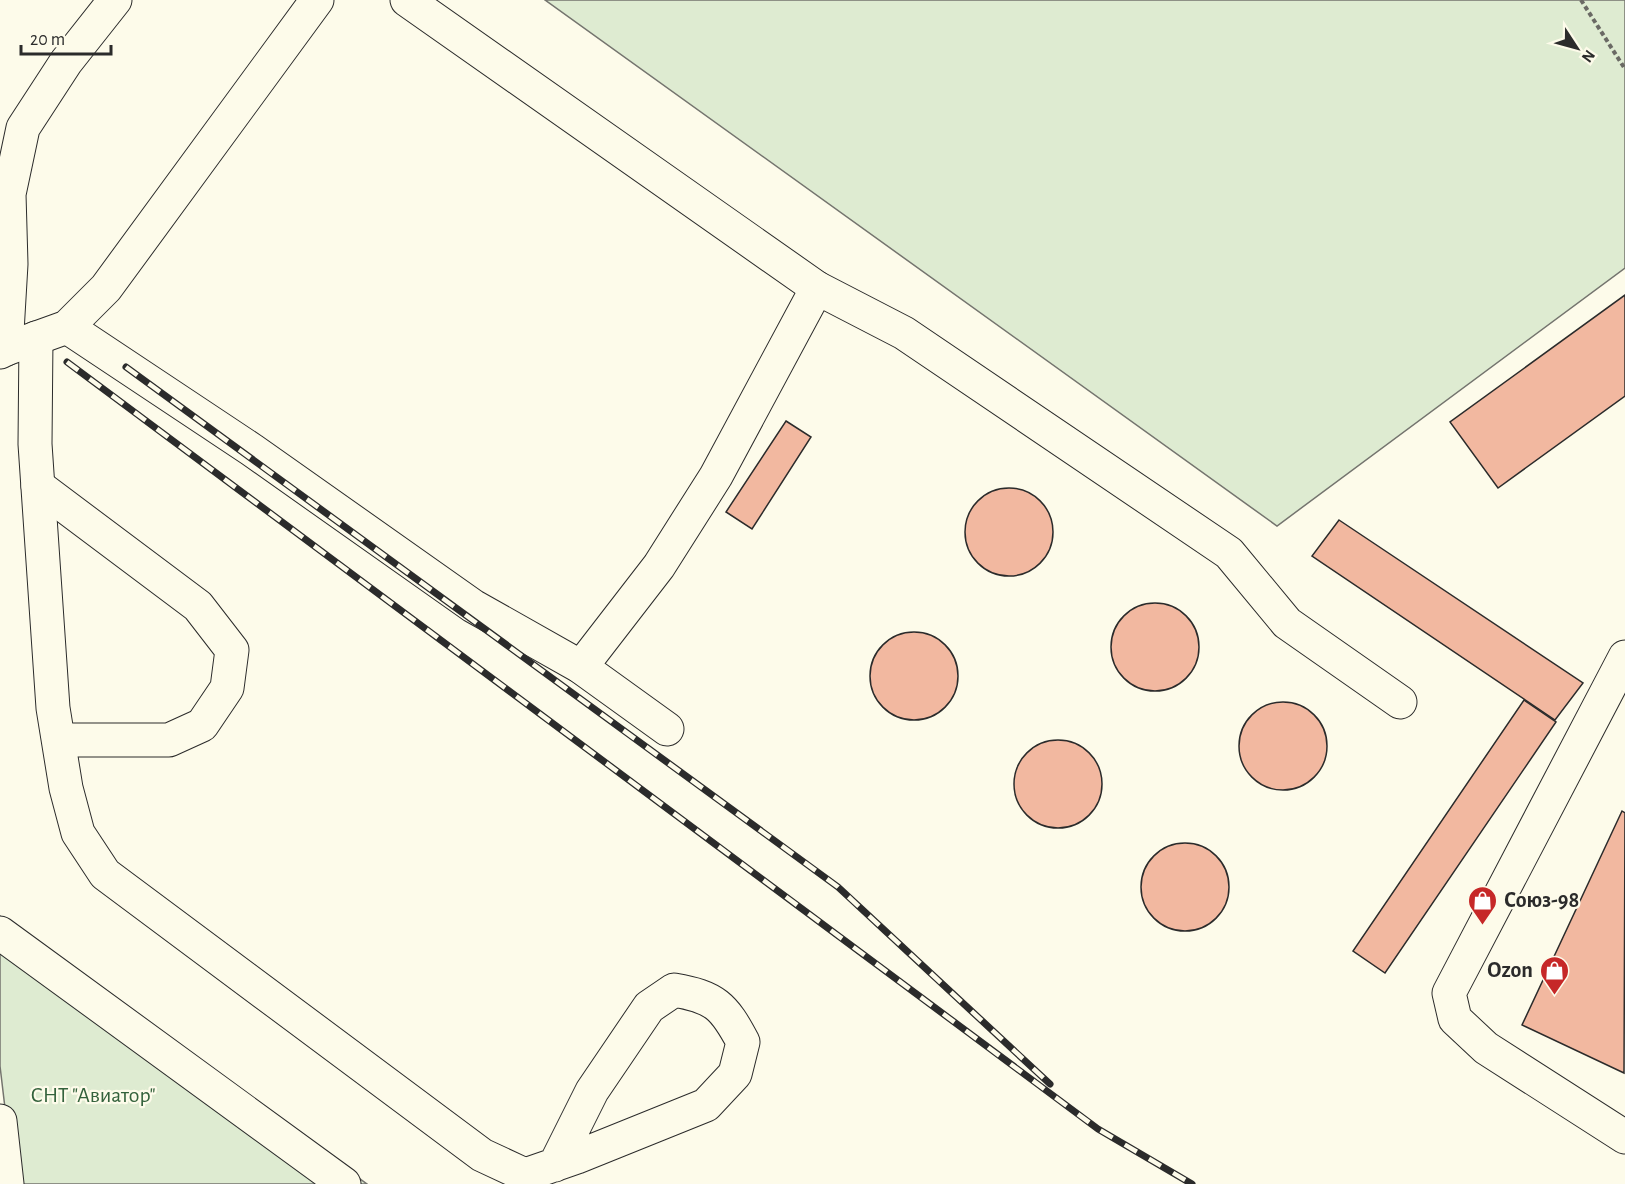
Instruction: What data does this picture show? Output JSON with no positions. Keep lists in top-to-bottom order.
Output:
{
  "parks": ["СНТ \"Авиатор\""],
  "places": {
    "shop": ["Союз-98", "Ozon"]
  },
  "scale_bar": "20 m",
  "north": "bottom right"
}
